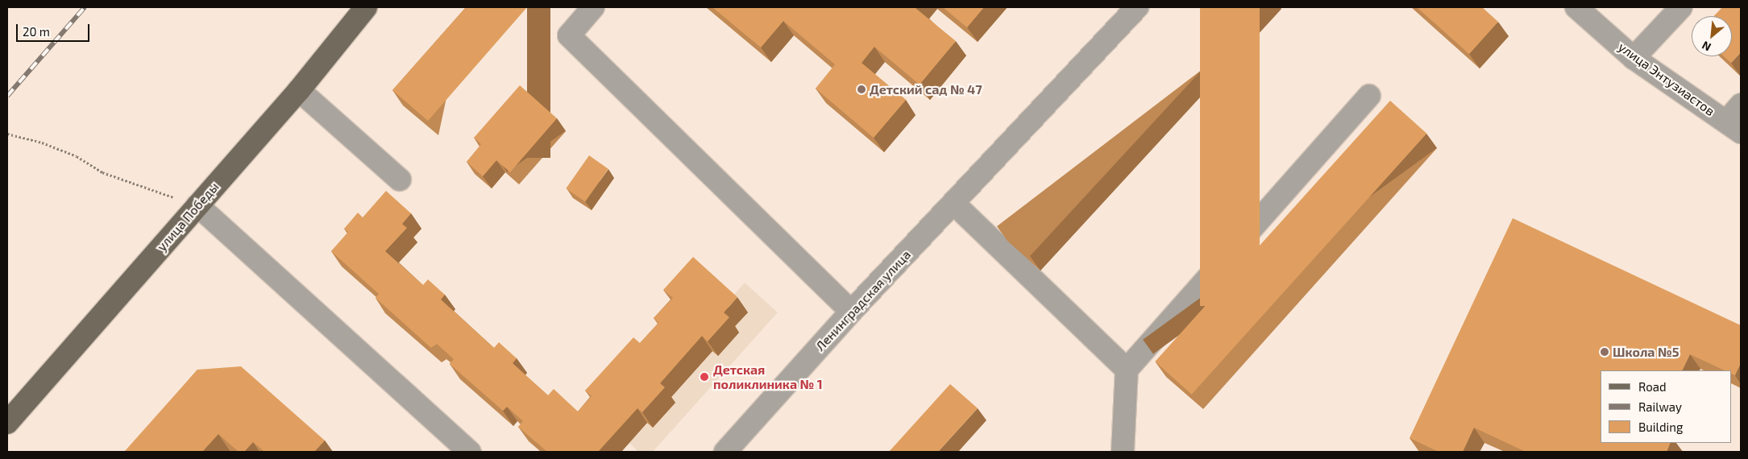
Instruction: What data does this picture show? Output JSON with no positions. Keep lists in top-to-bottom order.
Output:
{
  "streets": {
    "main road": ["улица Победы"],
    "street": ["улица Энтузиастов", "Ленинградская улица"]
  },
  "places": ["Детский сад № 47", "Школа №5", "Детская поликлиника № 1"],
  "legend": ["Road", "Railway", "Building"],
  "scale_bar": "20 m",
  "north": "bottom left"
}
